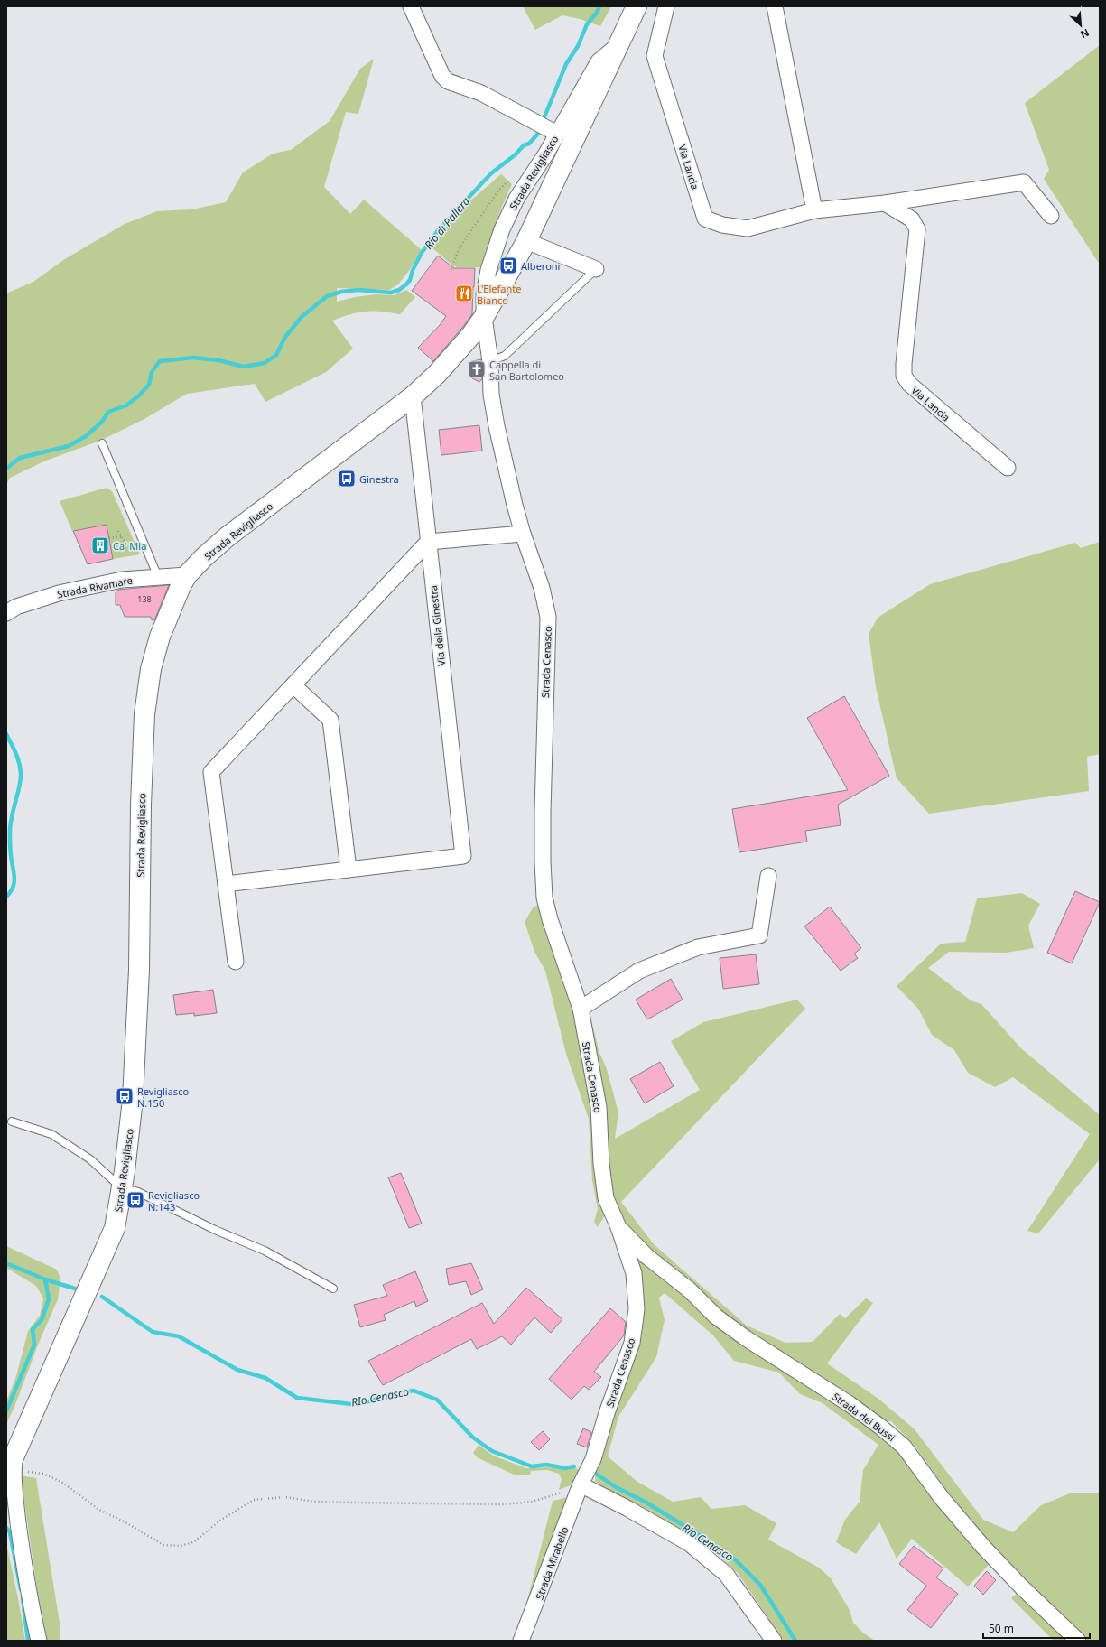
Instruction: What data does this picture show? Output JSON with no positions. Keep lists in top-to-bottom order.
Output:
{
  "streets": {
    "street": [
      "Via Lancia",
      "Strada Revigliasco",
      "Strada Rivamare",
      "Via della Ginestra",
      "Strada Cenasco",
      "Strada dei Bussi",
      "Strada Mirabello"
    ]
  },
  "crossings": [
    ["Strada Revigliasco", "Strada Rivamare"],
    ["Strada Revigliasco", "Via della Ginestra"],
    ["Strada Revigliasco", "Strada Cenasco"],
    ["Strada Cenasco", "Strada dei Bussi"],
    ["Strada Cenasco", "Strada Mirabello"]
  ],
  "water": ["Rio di Pallera", "RIo Cenasco", "Rio Cenasco"],
  "places": {
    "bus stop": [
      "Alberoni",
      "Ginestra",
      "Revigliasco N.150",
      "Revigliasco N.143"
    ],
    "restaurant": ["L'Elefante Bianco"],
    "church": ["Cappella di San Bartolomeo"],
    "building": ["Ca' Mia"]
  },
  "house_numbers": ["138"],
  "scale_bar": "50 m",
  "north": "bottom right"
}
